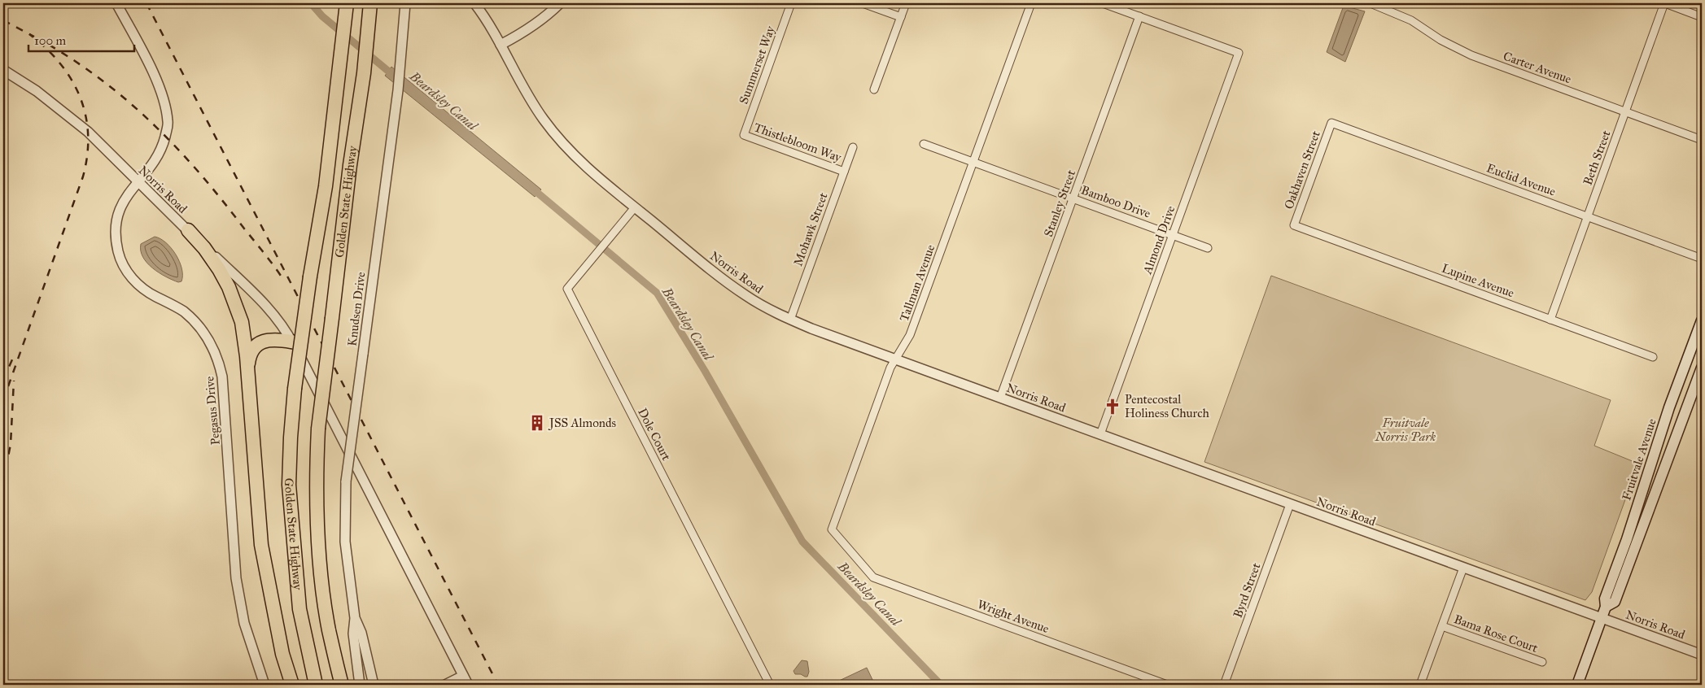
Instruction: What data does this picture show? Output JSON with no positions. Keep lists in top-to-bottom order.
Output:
{
  "streets": {
    "highway": ["Golden State Highway"],
    "main road": ["Fruitvale Avenue"],
    "street": [
      "Summerset Way",
      "Carter Avenue",
      "Thistlebloom Way",
      "Beth Street",
      "Oakhaven Street",
      "Euclid Avenue",
      "Norris Road",
      "Bamboo Drive",
      "Stanley Street",
      "Mohawk Street",
      "Almond Drive",
      "Lupine Avenue",
      "Tallman Avenue",
      "Knudsen Drive",
      "Pegasus Drive",
      "Dole Court",
      "Byrd Street",
      "Wright Avenue",
      "Bama Rose Court"
    ]
  },
  "crossings": [
    ["Summerset Way", "Thistlebloom Way"],
    ["Carter Avenue", "Beth Street"],
    ["Thistlebloom Way", "Mohawk Street"],
    ["Beth Street", "Euclid Avenue"],
    ["Beth Street", "Lupine Avenue"],
    ["Oakhaven Street", "Euclid Avenue"],
    ["Oakhaven Street", "Lupine Avenue"],
    ["Norris Road", "Stanley Street"],
    ["Norris Road", "Mohawk Street"],
    ["Norris Road", "Almond Drive"],
    ["Norris Road", "Tallman Avenue"],
    ["Norris Road", "Pegasus Drive"],
    ["Norris Road", "Dole Court"],
    ["Norris Road", "Fruitvale Avenue"],
    ["Norris Road", "Byrd Street"],
    ["Bamboo Drive", "Stanley Street"],
    ["Bamboo Drive", "Almond Drive"],
    ["Bamboo Drive", "Tallman Avenue"],
    ["Stanley Street", "Almond Drive"],
    ["Tallman Avenue", "Wright Avenue"]
  ],
  "water": ["Beardsley Canal"],
  "parks": ["Fruitvale Norris Park"],
  "places": {
    "church": ["Pentecostal Holiness Church"],
    "building": ["JSS Almonds"]
  },
  "scale_bar": "100 m"
}
